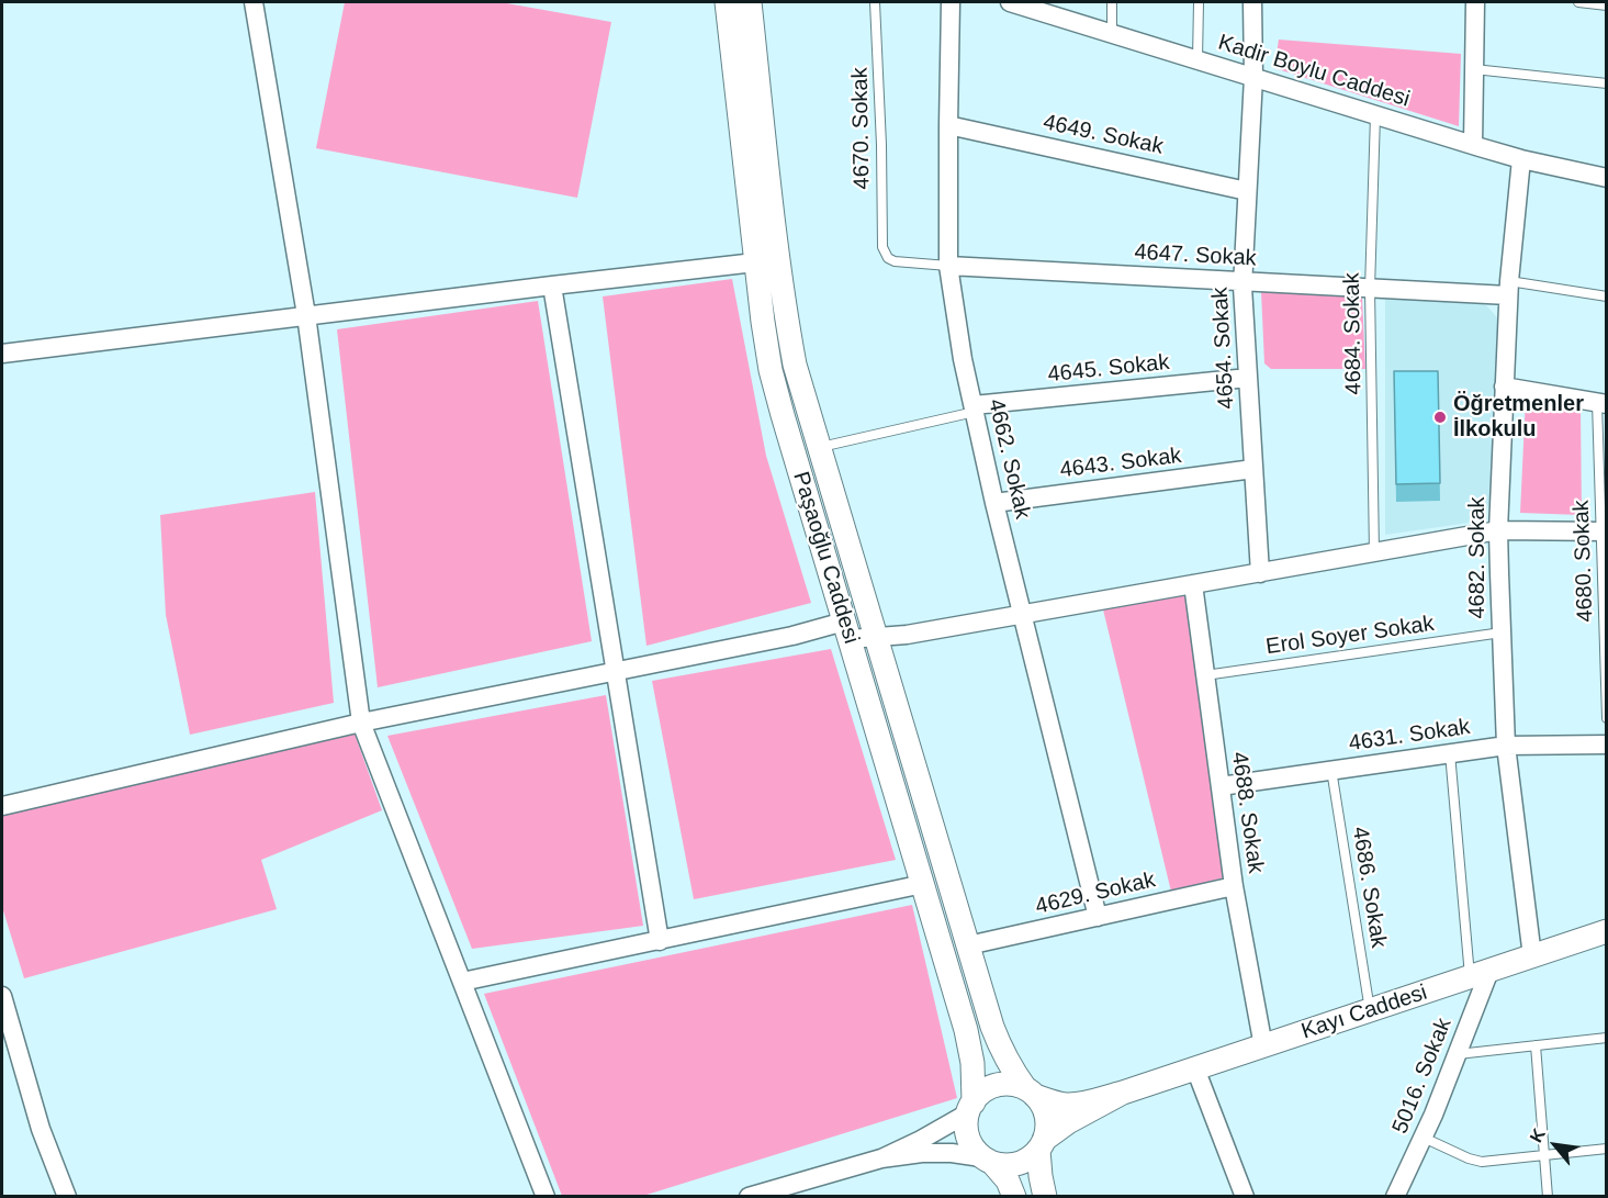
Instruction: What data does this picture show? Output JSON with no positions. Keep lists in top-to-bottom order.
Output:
{
  "streets": {
    "street": [
      "Kadir Boylu Caddesi",
      "4649. Sokak",
      "4647. Sokak",
      "4654. Sokak",
      "4645. Sokak",
      "4662. Sokak",
      "4643. Sokak",
      "Paşaoğlu Caddesi",
      "4682. Sokak",
      "4631. Sokak",
      "4688. Sokak",
      "4629. Sokak",
      "Kayı Caddesi",
      "5016. Sokak"
    ],
    "lane": [
      "4670. Sokak",
      "4684. Sokak",
      "4680. Sokak",
      "Erol Soyer Sokak",
      "4686. Sokak"
    ]
  },
  "crossings": [
    ["Kadir Boylu Caddesi", "4684. Sokak"],
    ["Kadir Boylu Caddesi", "4654. Sokak"],
    ["Kadir Boylu Caddesi", "4682. Sokak"],
    ["4670. Sokak", "4647. Sokak"],
    ["4649. Sokak", "4654. Sokak"],
    ["4649. Sokak", "4662. Sokak"],
    ["4647. Sokak", "4684. Sokak"],
    ["4647. Sokak", "4654. Sokak"],
    ["4647. Sokak", "4662. Sokak"],
    ["4647. Sokak", "4682. Sokak"],
    ["4654. Sokak", "4645. Sokak"],
    ["4654. Sokak", "4643. Sokak"],
    ["4645. Sokak", "4662. Sokak"],
    ["4645. Sokak", "Paşaoğlu Caddesi"],
    ["4662. Sokak", "4643. Sokak"],
    ["4662. Sokak", "4629. Sokak"],
    ["Paşaoğlu Caddesi", "4629. Sokak"],
    ["Paşaoğlu Caddesi", "Kayı Caddesi"],
    ["4682. Sokak", "Erol Soyer Sokak"],
    ["4682. Sokak", "4631. Sokak"],
    ["4682. Sokak", "Kayı Caddesi"],
    ["Erol Soyer Sokak", "4688. Sokak"],
    ["4631. Sokak", "4688. Sokak"],
    ["4631. Sokak", "4686. Sokak"],
    ["4688. Sokak", "4629. Sokak"],
    ["4688. Sokak", "Kayı Caddesi"],
    ["4686. Sokak", "Kayı Caddesi"],
    ["Kayı Caddesi", "5016. Sokak"]
  ],
  "places": ["Öğretmenler İlkokulu"],
  "north": "top left"
}
